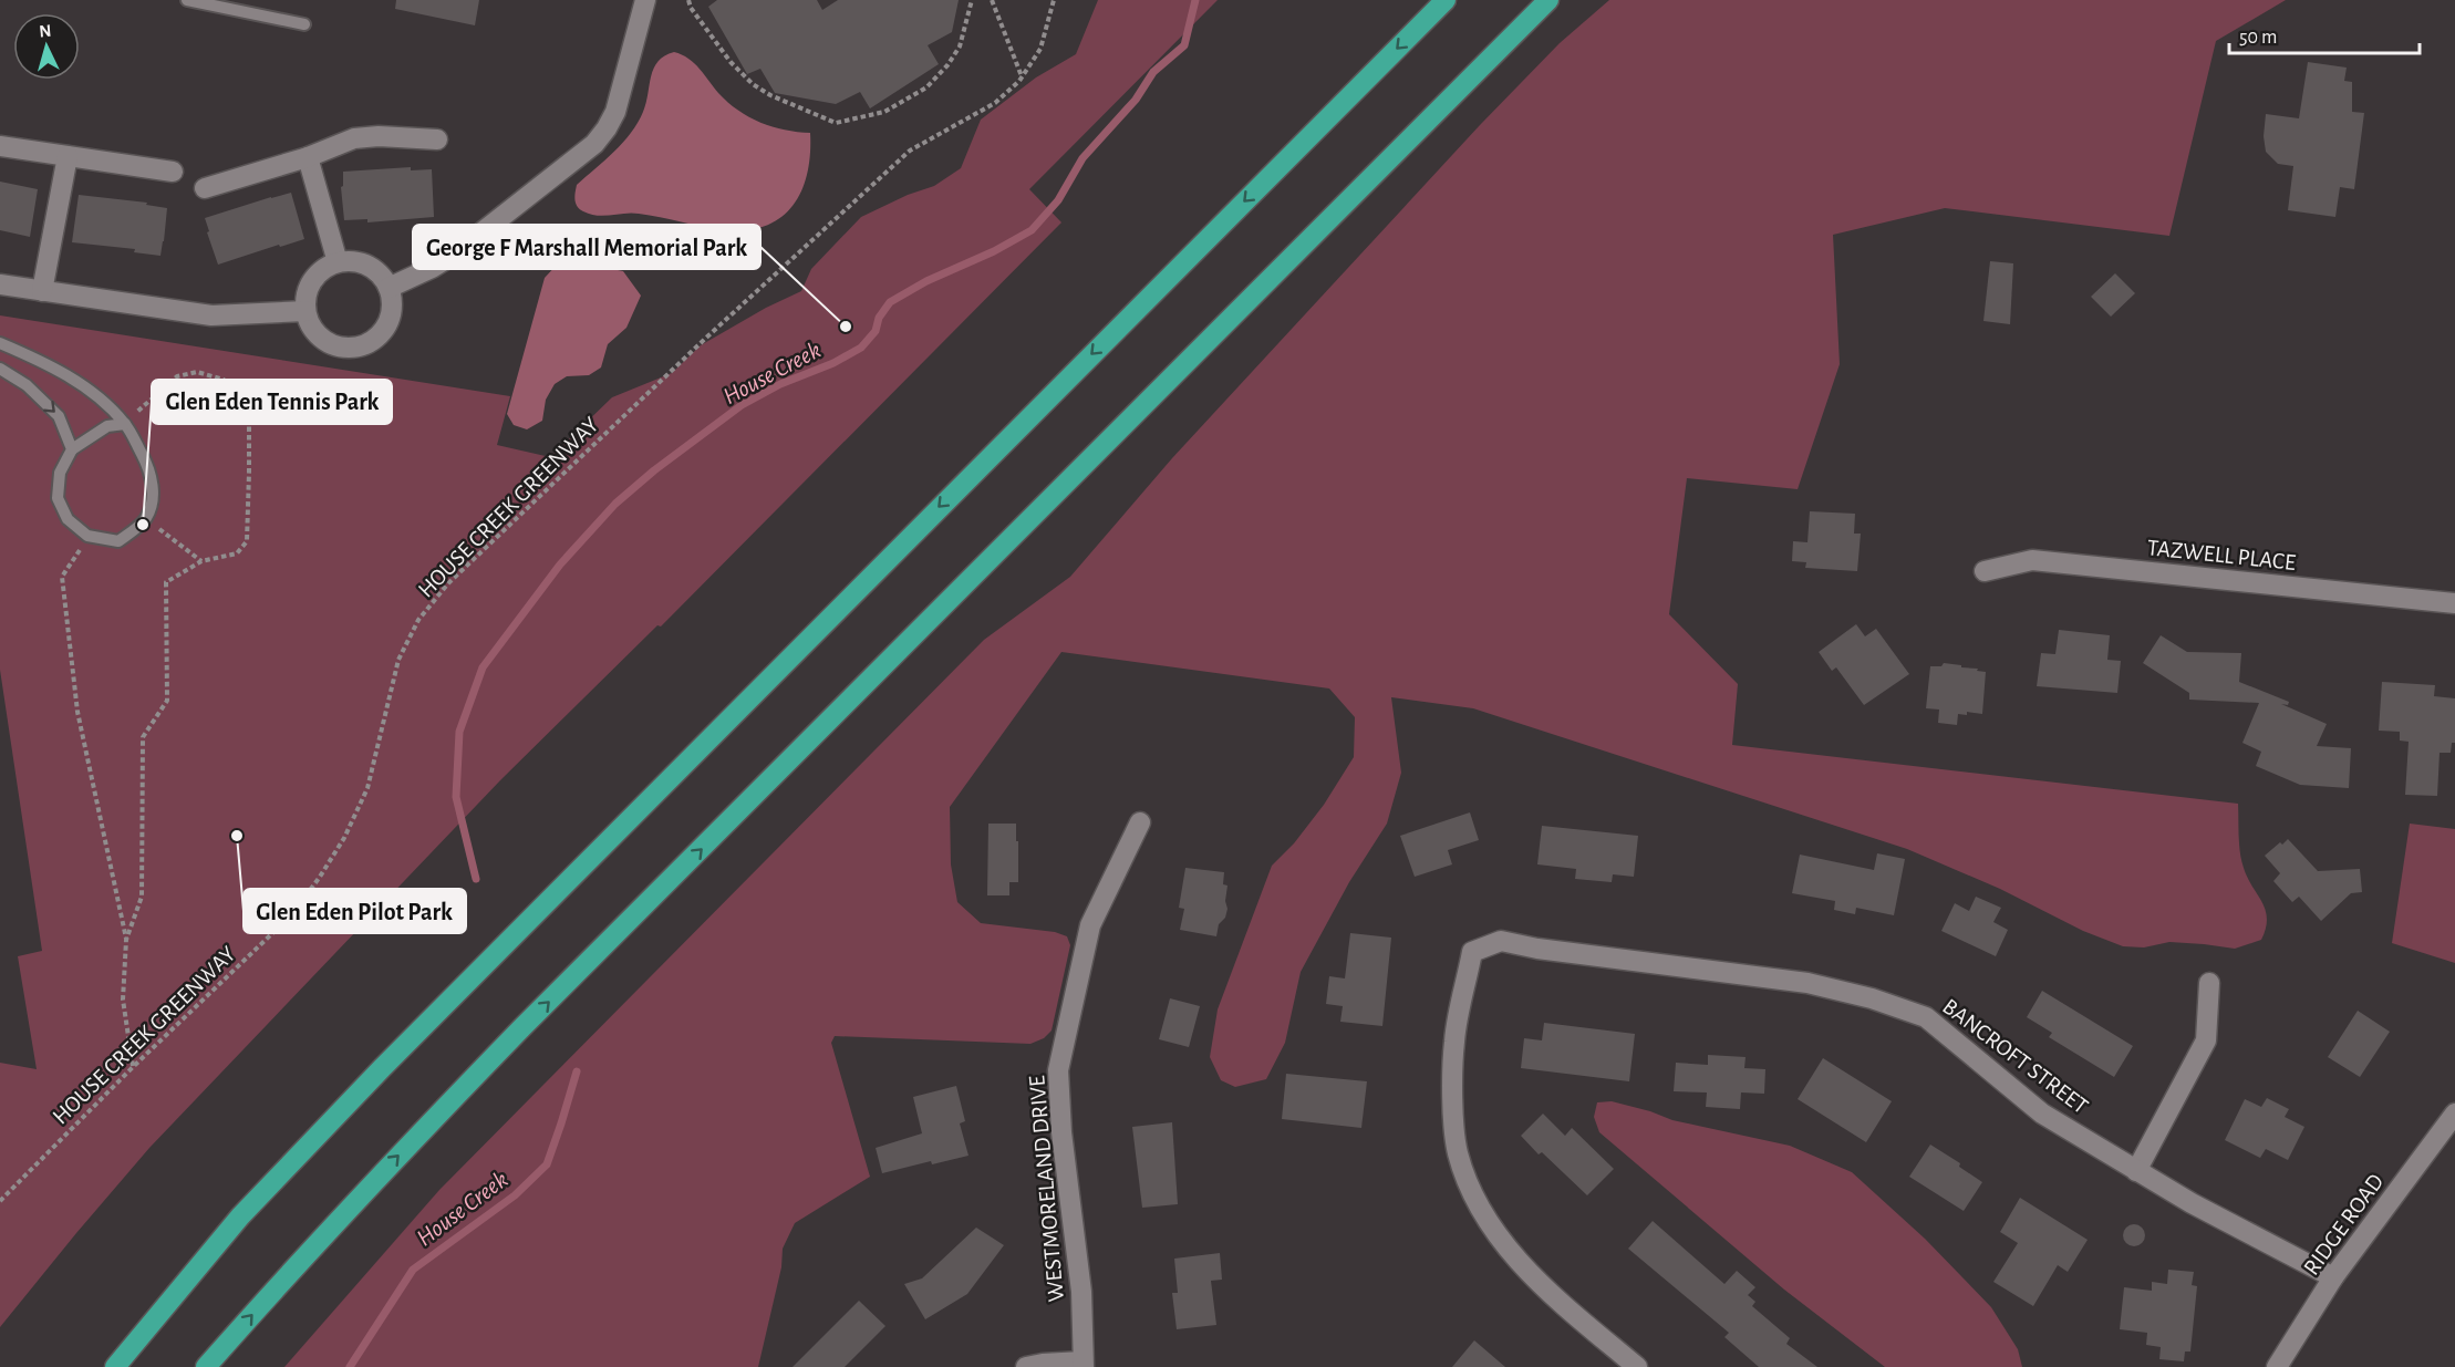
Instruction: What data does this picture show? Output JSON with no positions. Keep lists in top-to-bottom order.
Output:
{
  "streets": {
    "street": [
      "TAZWELL PLACE",
      "BANCROFT STREET",
      "WESTMORELAND DRIVE",
      "RIDGE ROAD"
    ],
    "path": ["HOUSE CREEK GREENWAY"]
  },
  "crossings": [
    ["BANCROFT STREET", "RIDGE ROAD"]
  ],
  "water": ["House Creek"],
  "places": ["George F Marshall Memorial Park", "Glen Eden Tennis Park", "Glen Eden Pilot Park"],
  "scale_bar": "50 m",
  "north": "top"
}
